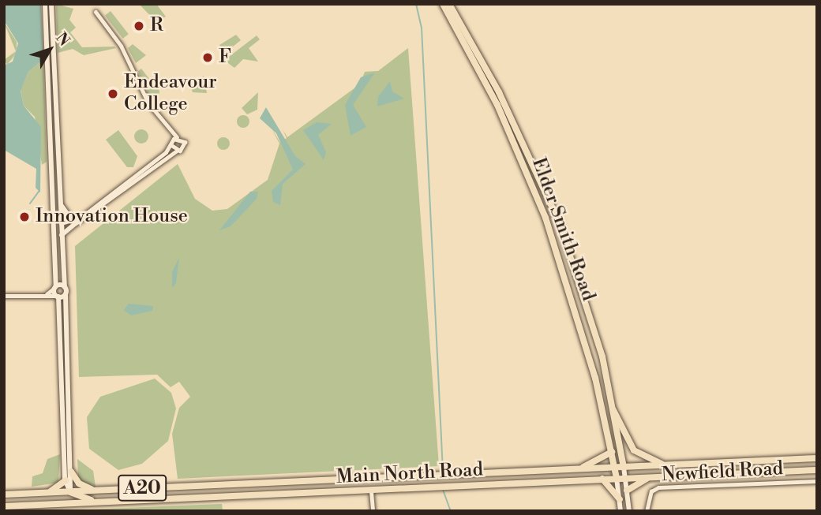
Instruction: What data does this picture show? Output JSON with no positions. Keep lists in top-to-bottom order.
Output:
{
  "streets": {
    "main road": ["Elder Smith Road", "Main North Road", "A20"],
    "street": ["Newfield Road"]
  },
  "crossings": [
    ["Elder Smith Road", "Main North Road"]
  ],
  "places": [
    "R",
    "F",
    "Endeavour College",
    "Innovation House"
  ],
  "north": "top right"
}
